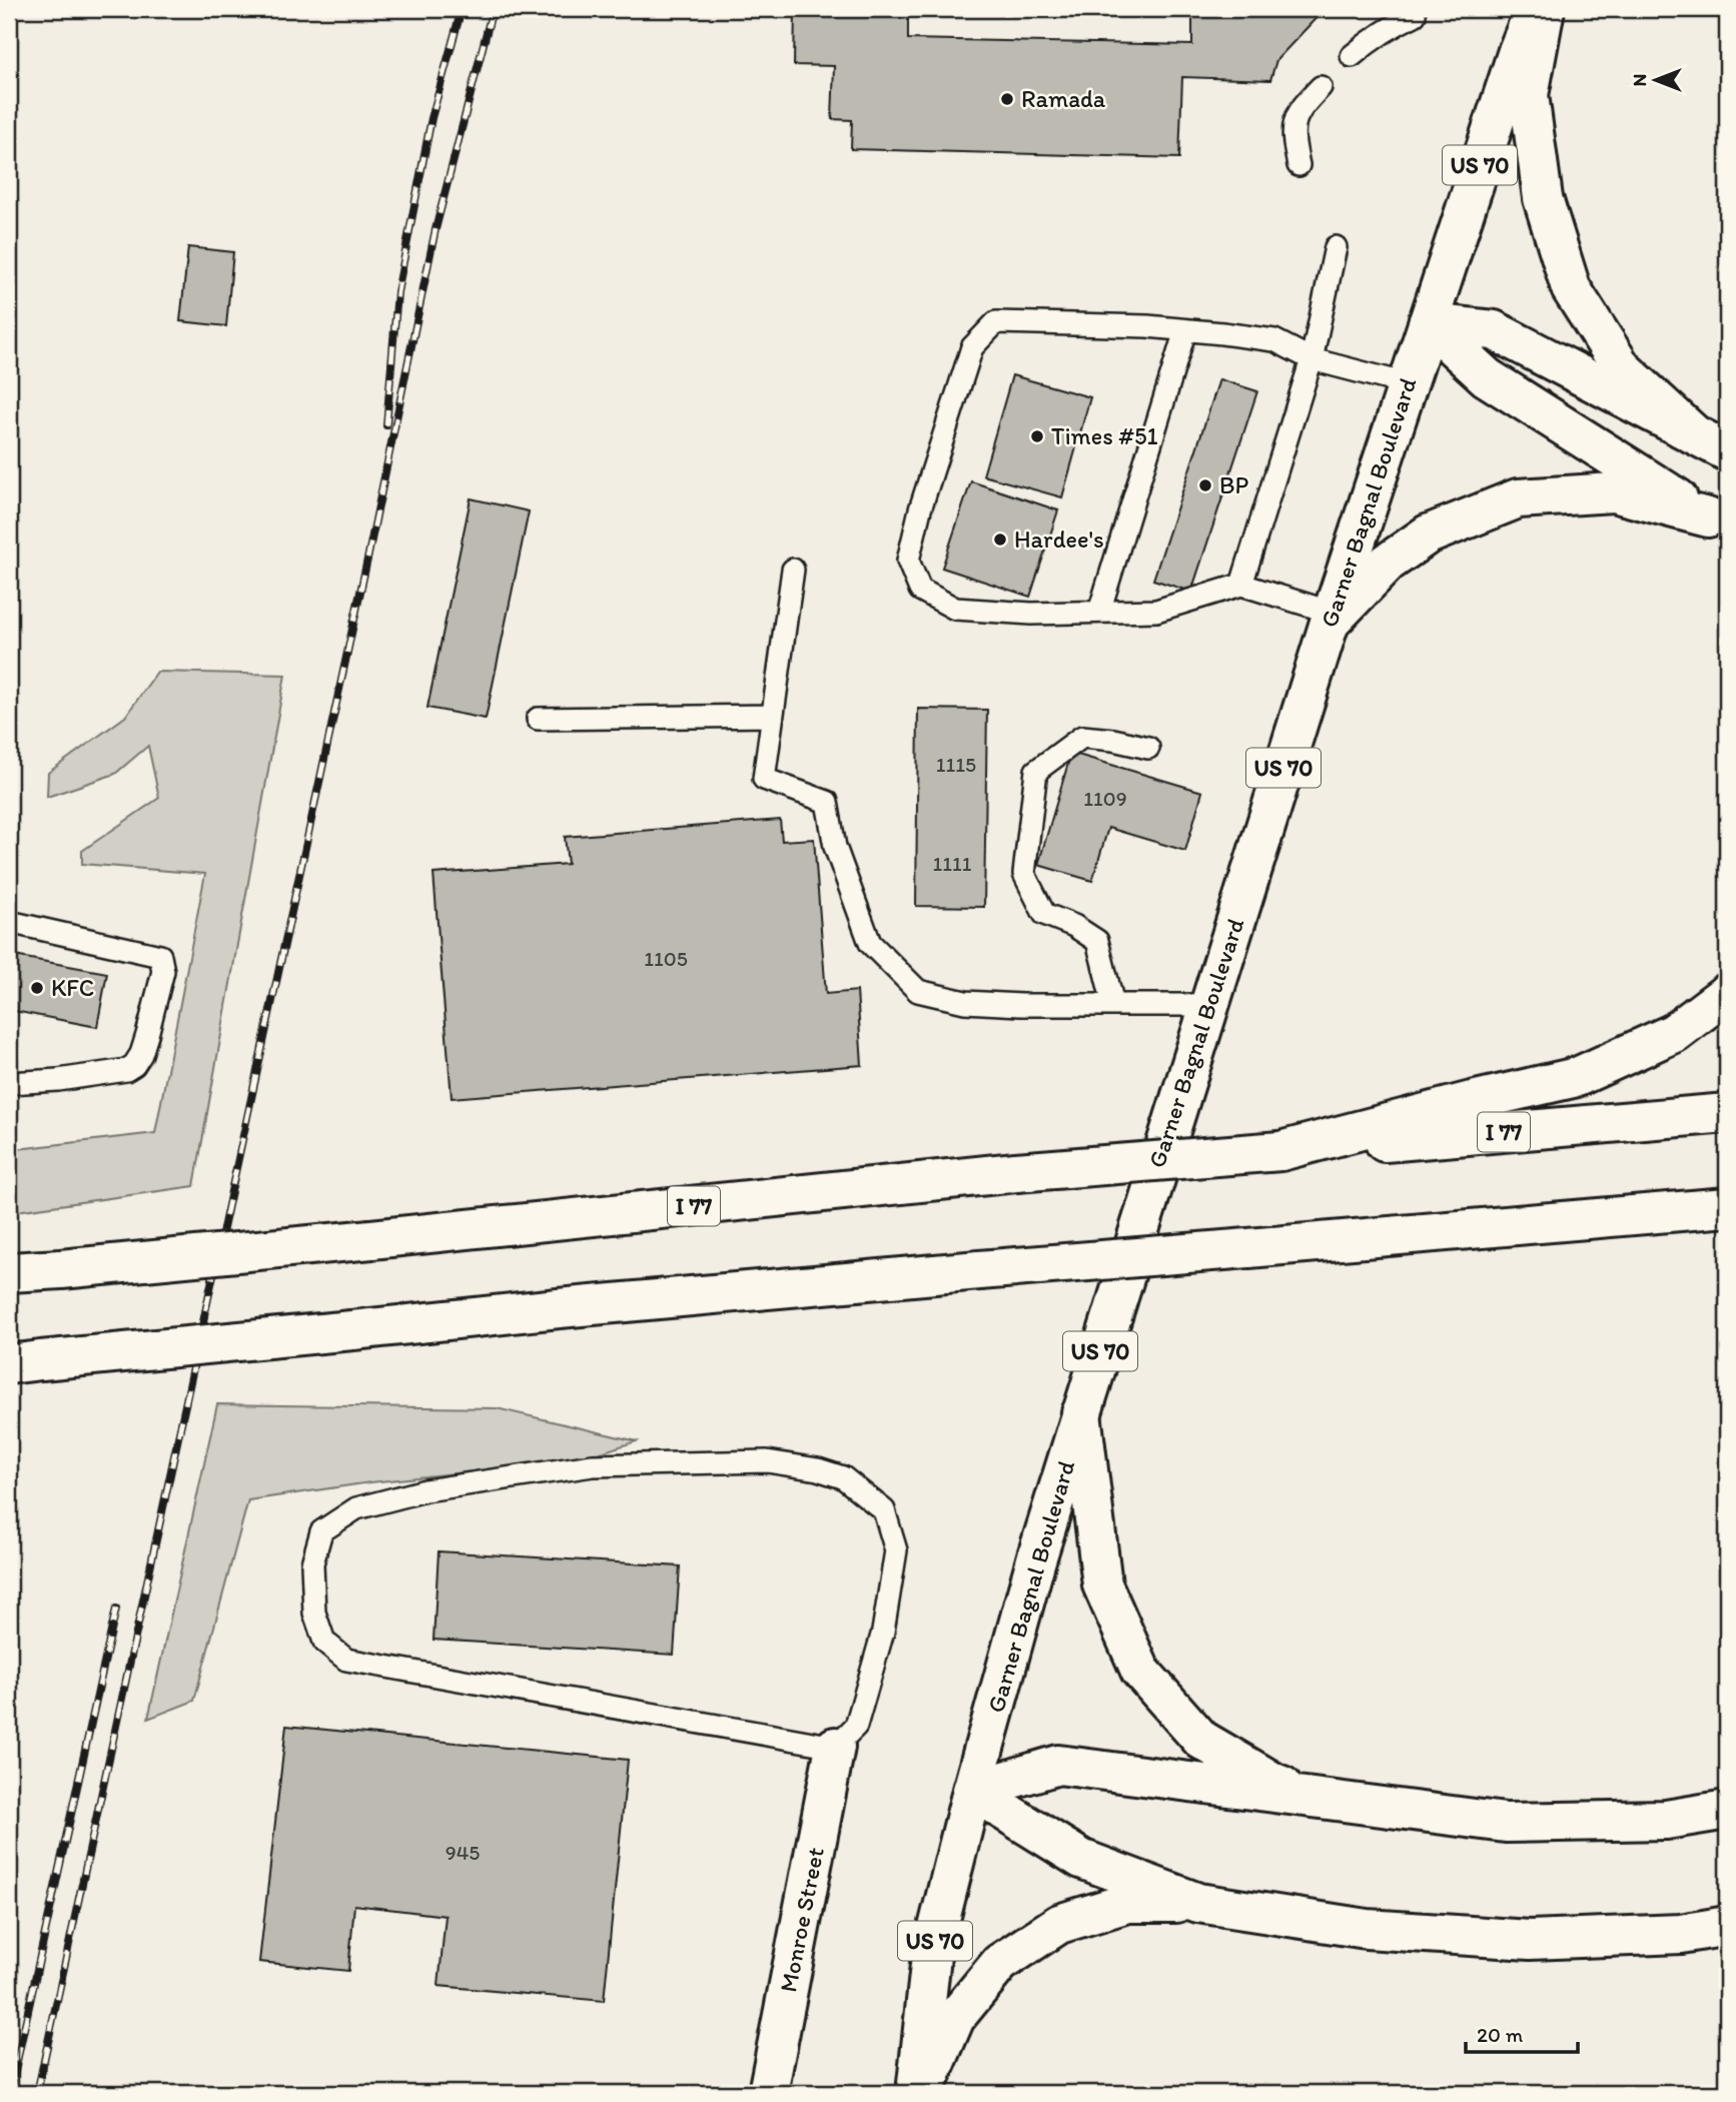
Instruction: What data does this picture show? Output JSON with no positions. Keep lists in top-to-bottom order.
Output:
{
  "streets": {
    "main road": [
      "US 70",
      "Garner Bagnal Boulevard",
      "I 77",
      "Monroe Street"
    ]
  },
  "places": [
    "Ramada",
    "Times #51",
    "BP",
    "Hardee's",
    "KFC"
  ],
  "house_numbers": [
    "1115",
    "1109",
    "1111",
    "1105",
    "945"
  ],
  "scale_bar": "20 m",
  "north": "left"
}
